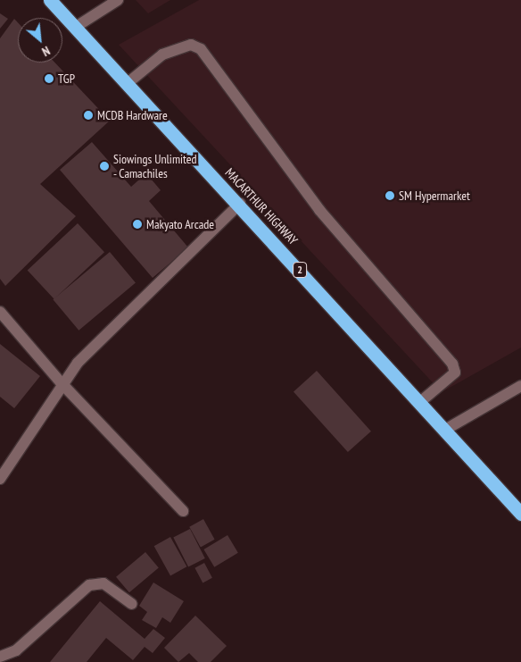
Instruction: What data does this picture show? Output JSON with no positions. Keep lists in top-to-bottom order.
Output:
{
  "streets": {
    "highway": ["MACARTHUR HIGHWAY", "2"]
  },
  "places": [
    "TGP",
    "MCDB Hardware",
    "Siowings Unlimited - Camachiles",
    "SM Hypermarket",
    "Makyato Arcade"
  ],
  "north": "bottom right"
}
